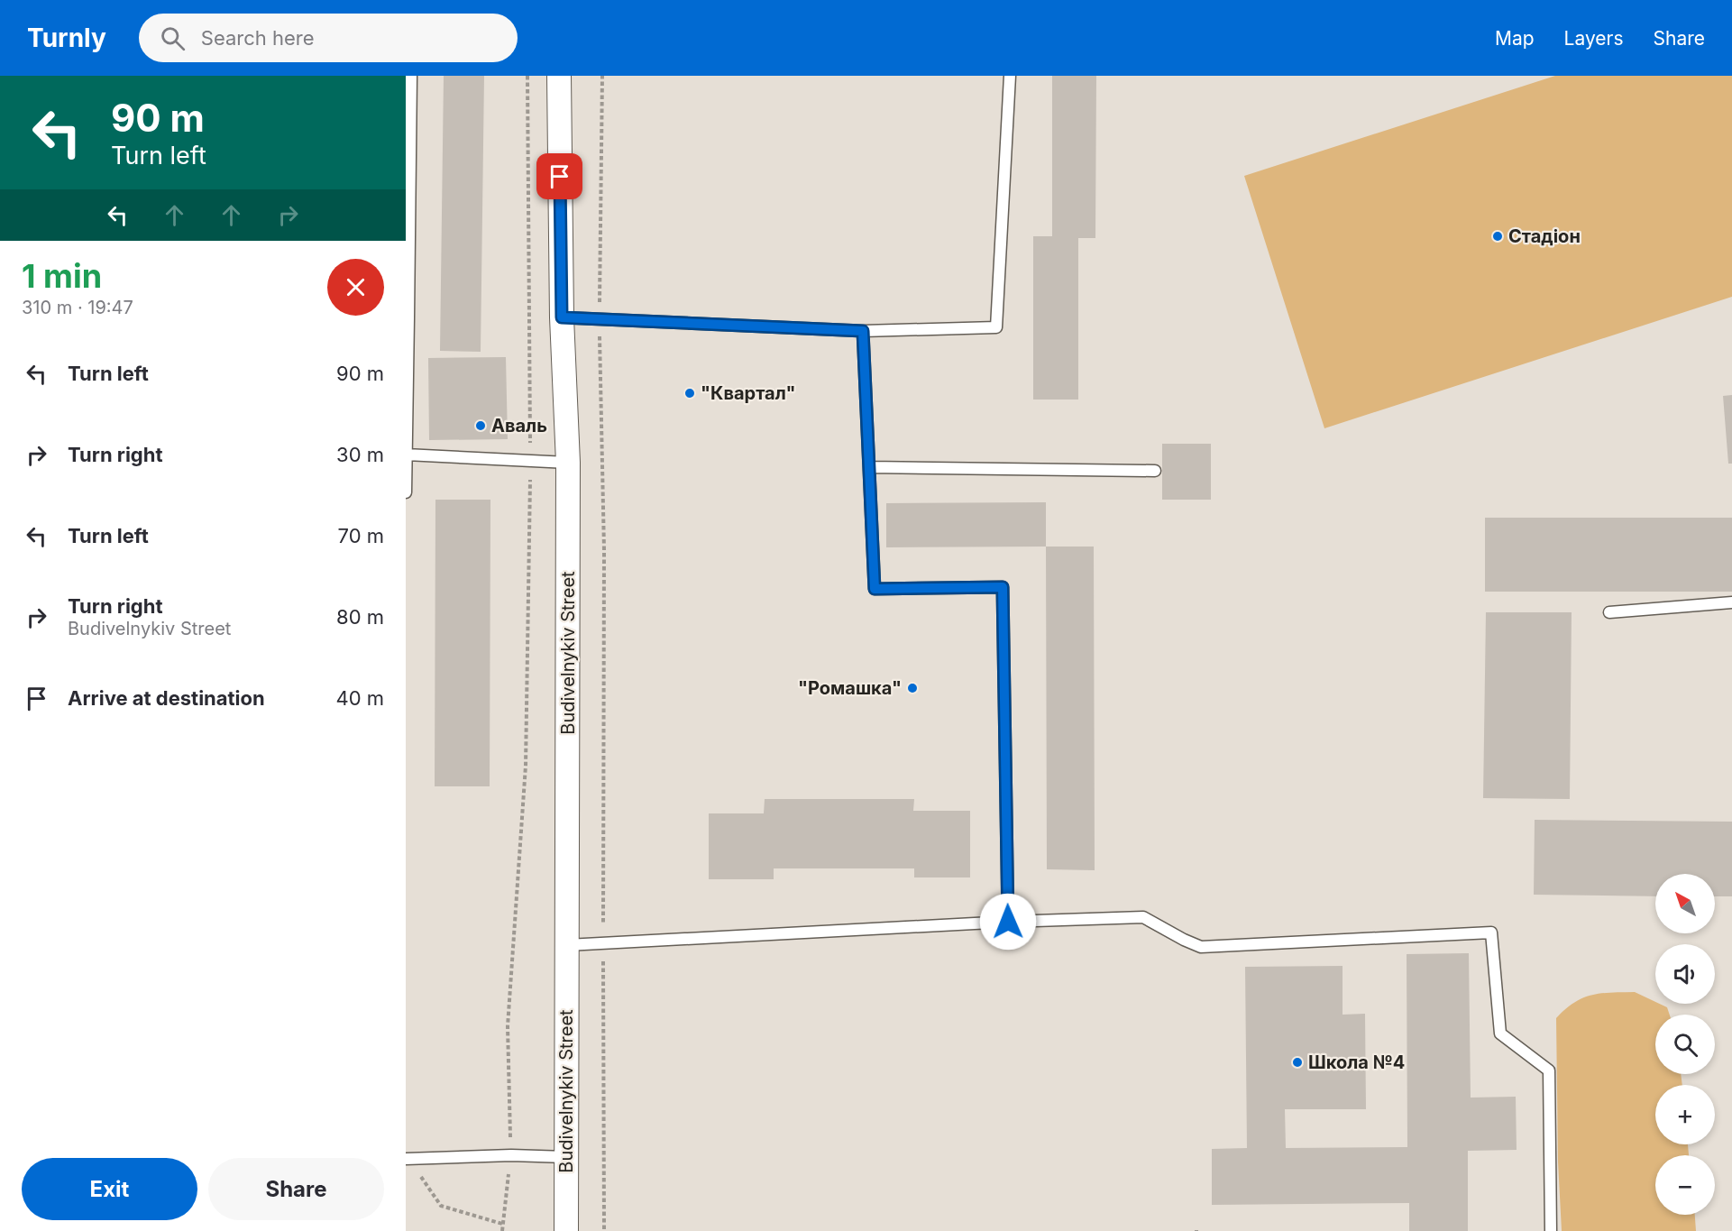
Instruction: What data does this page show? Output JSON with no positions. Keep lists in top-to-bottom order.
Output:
{
  "streets": {
    "street": ["Budivelnykiv Street"]
  },
  "places": [
    "Стадіон",
    "\"Квартал\"",
    "Аваль",
    "\"Ромашка\"",
    "Школа №4"
  ],
  "north": "top left",
  "page": {
    "header": "Turnly",
    "search": "Search here",
    "nav": ["Map", "Layers", "Share"],
    "turn": ["90 m", "Turn left"],
    "heading": ["1 min", "310 m · 19:47"],
    "list": [
      {
        "name": "Turn left",
        "value": "90 m"
      },
      {
        "name": "Turn right",
        "value": "30 m"
      },
      {
        "name": "Turn left",
        "value": "70 m"
      },
      {
        "name": "Turn right",
        "note": "Budivelnykiv Street",
        "value": "80 m"
      },
      {
        "name": "Arrive at destination",
        "value": "40 m"
      }
    ],
    "map_buttons": ["+", "−"],
    "buttons": ["Exit", "Share"]
  }
}
